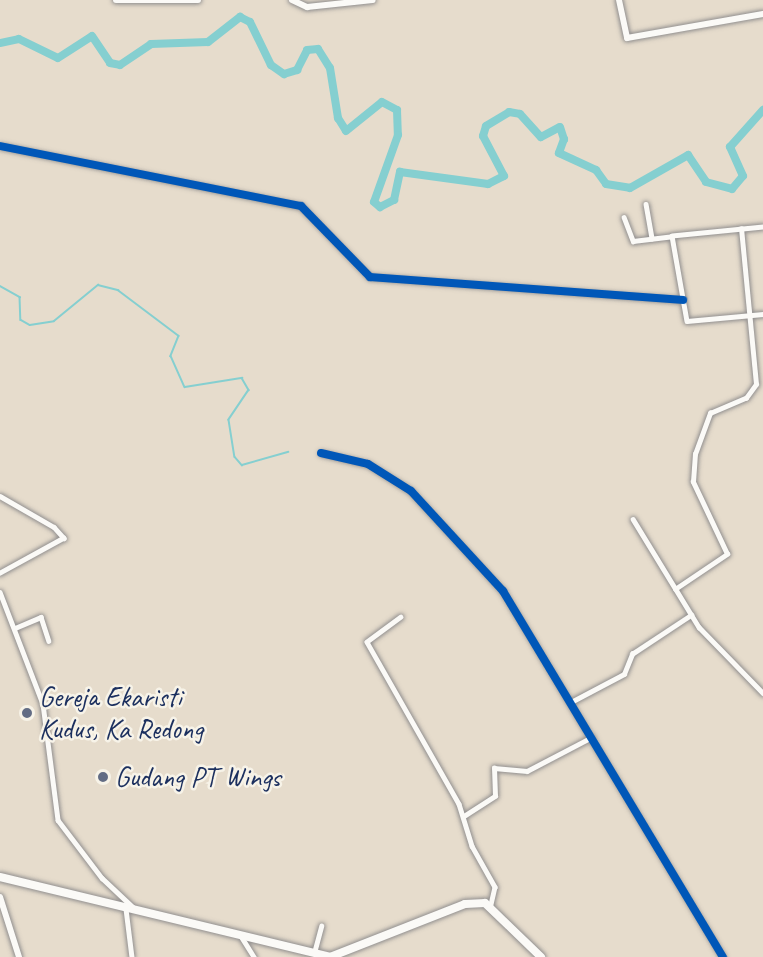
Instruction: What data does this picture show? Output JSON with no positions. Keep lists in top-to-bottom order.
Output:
{
  "places": ["Gereja Ekaristi Kudus, Ka Redong", "Gudang PT Wings"]
}
